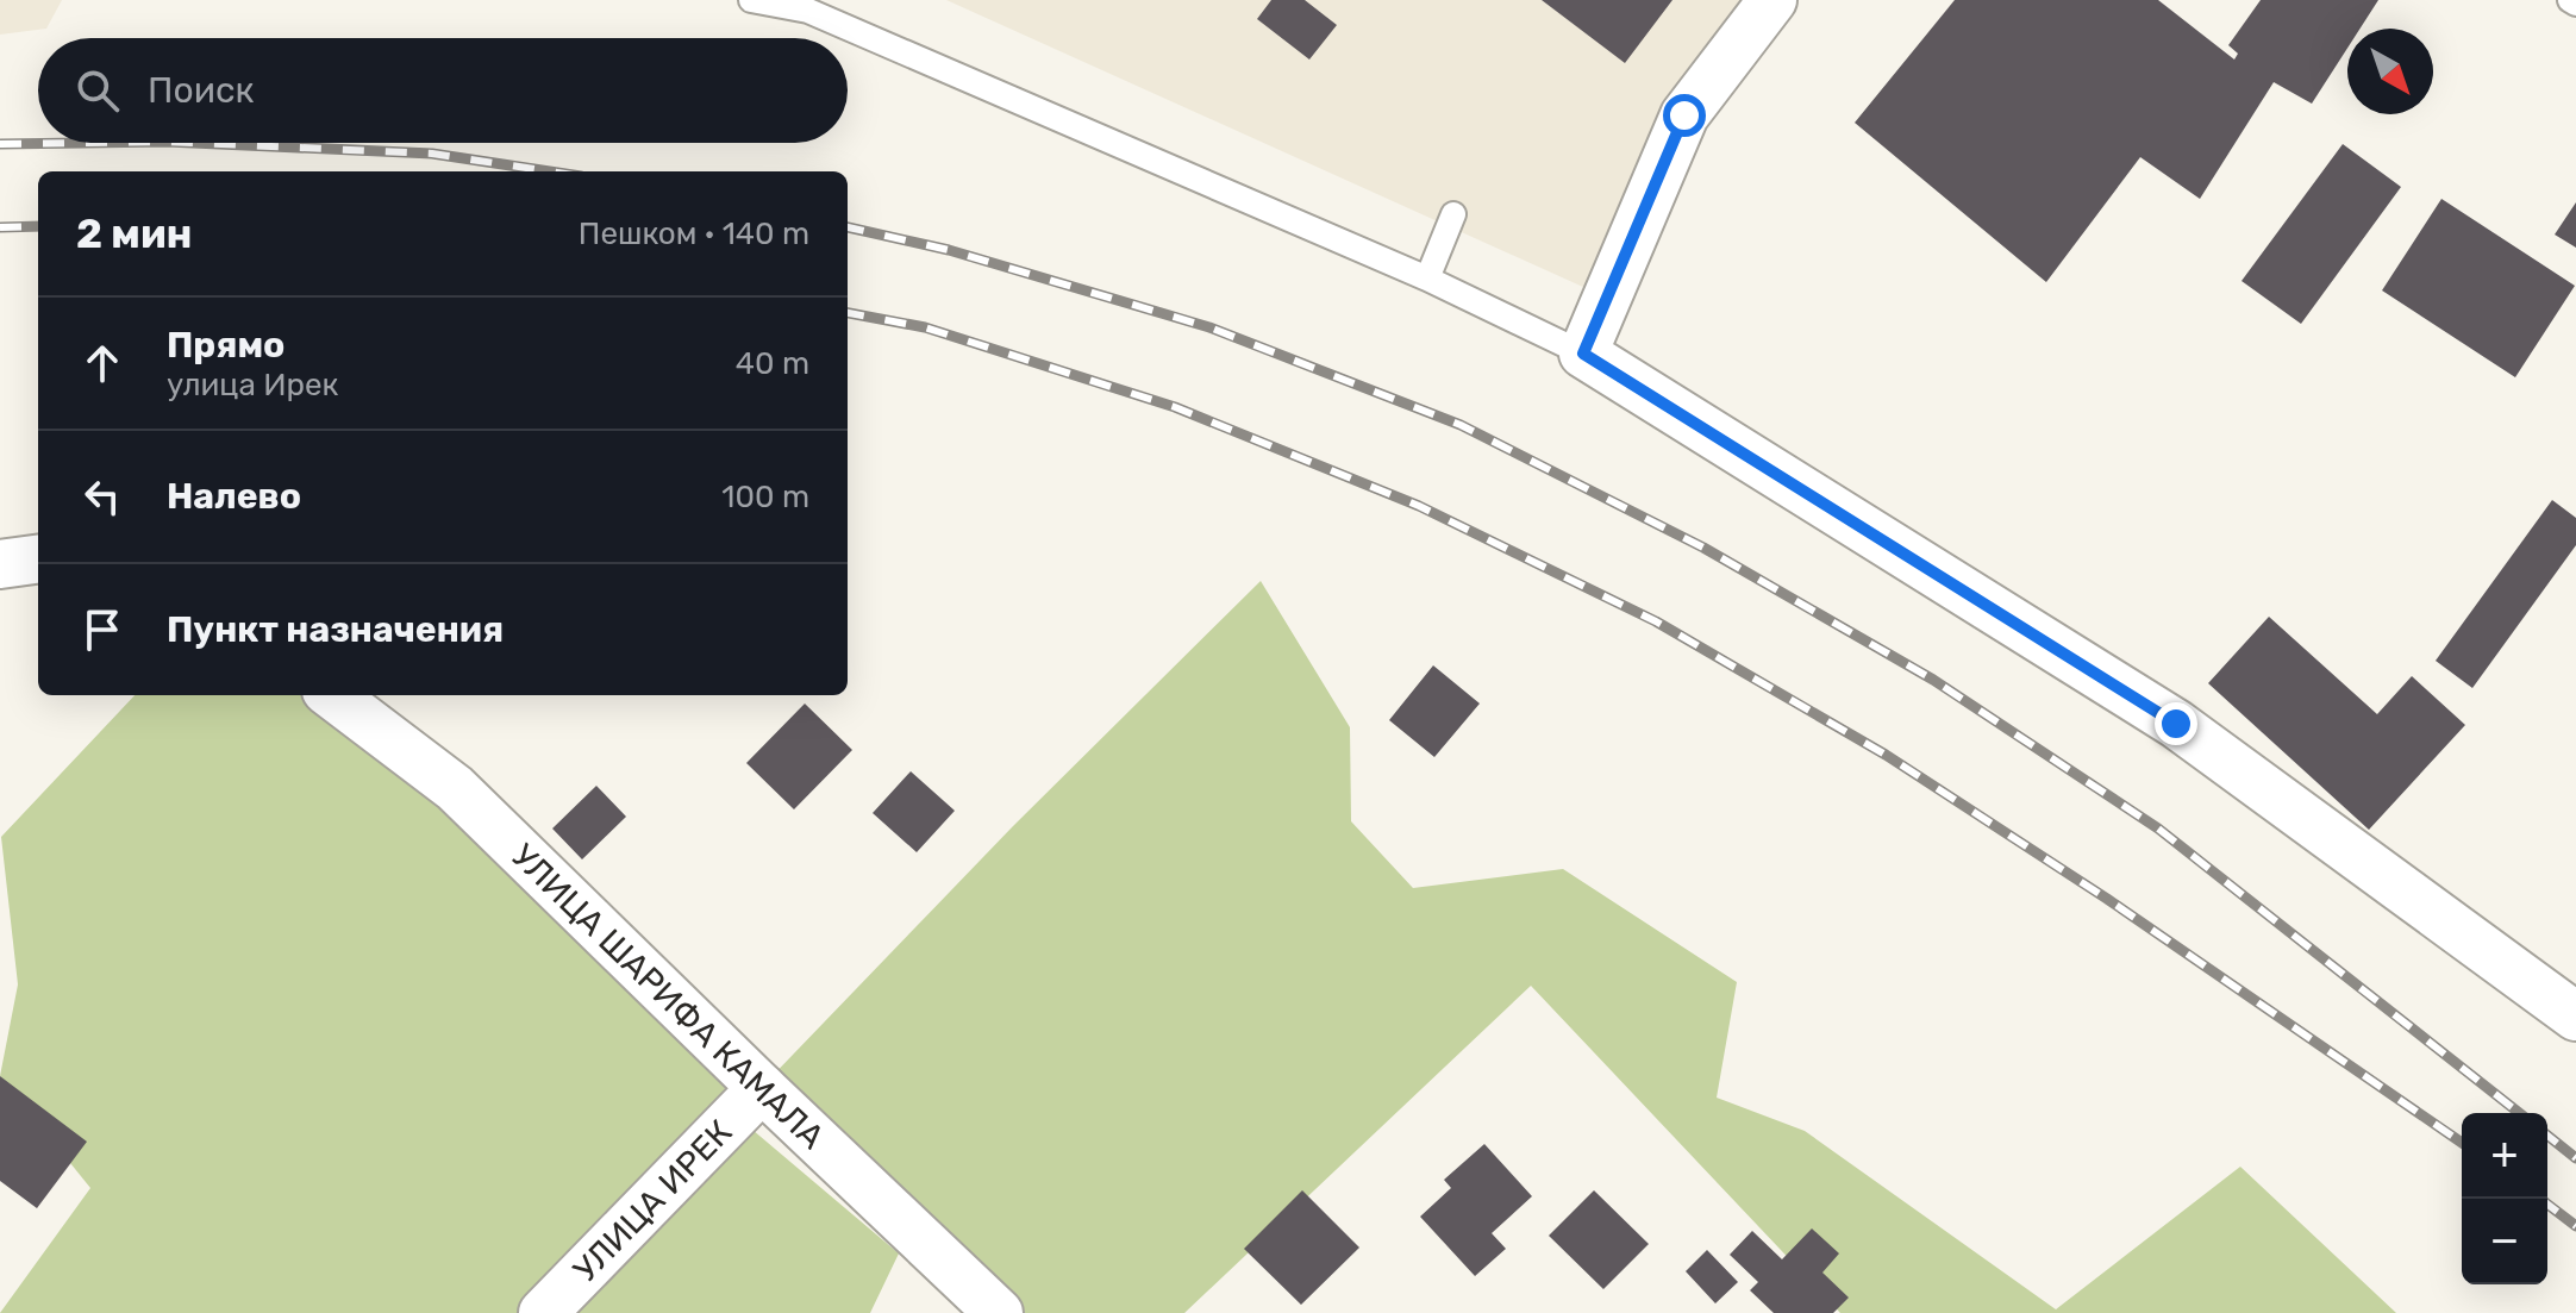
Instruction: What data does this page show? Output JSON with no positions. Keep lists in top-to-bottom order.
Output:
{
  "streets": {
    "street": ["УЛИЦА ШАРИФА КАМАЛА", "УЛИЦА ИРЕК"]
  },
  "crossings": [
    ["УЛИЦА ШАРИФА КАМАЛА", "УЛИЦА ИРЕК"]
  ],
  "north": "bottom right",
  "page": {
    "search": "Поиск",
    "heading": ["2 мин", "Пешком · 140 m"],
    "list": [
      ["Прямо", "улица Ирек", "40 m"],
      ["Налево", "100 m"],
      "Пункт назначения"
    ],
    "map_buttons": ["+", "−"]
  }
}
